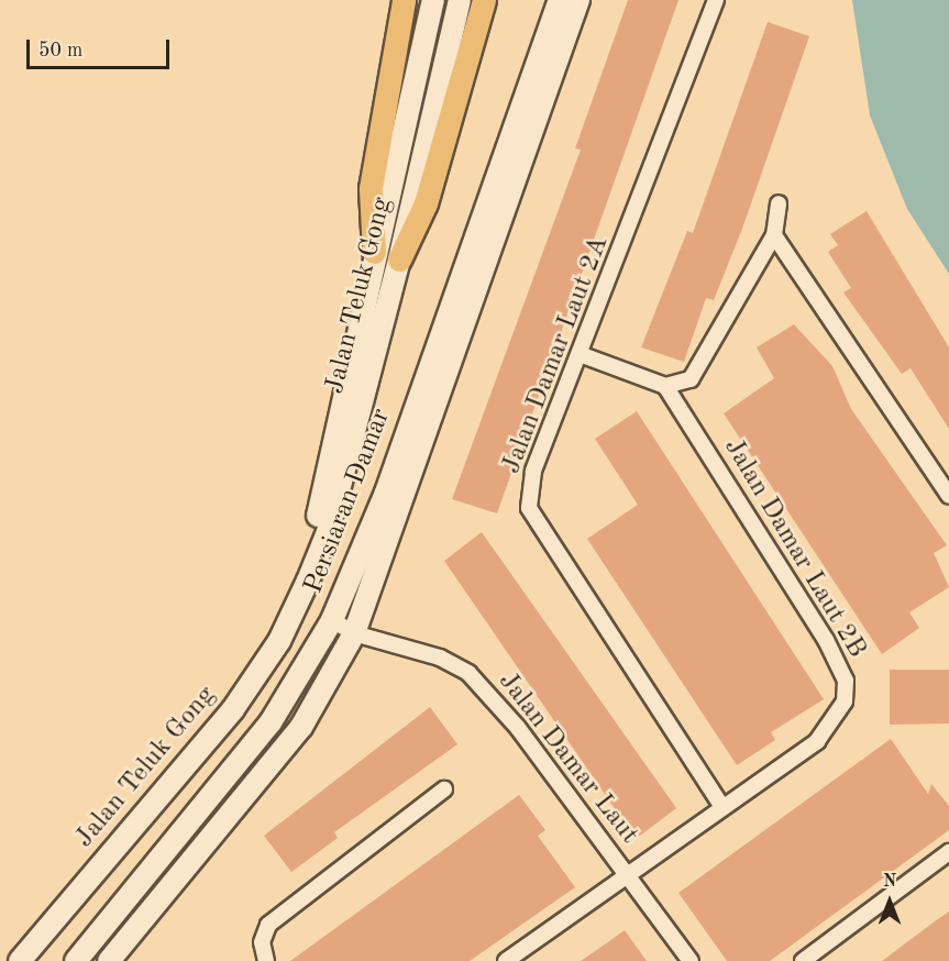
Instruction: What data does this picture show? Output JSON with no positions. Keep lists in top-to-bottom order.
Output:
{
  "streets": {
    "street": [
      "Jalan Teluk Gong",
      "Jalan Damar Laut 2A",
      "Persiaran Damar",
      "Jalan Damar Laut 2B",
      "Jalan Damar Laut"
    ]
  },
  "crossings": [
    ["Jalan Damar Laut 2A", "Jalan Damar Laut 2B"],
    ["Persiaran Damar", "Jalan Damar Laut"],
    ["Jalan Damar Laut 2B", "Jalan Damar Laut"]
  ],
  "scale_bar": "50 m",
  "north": "top"
}
